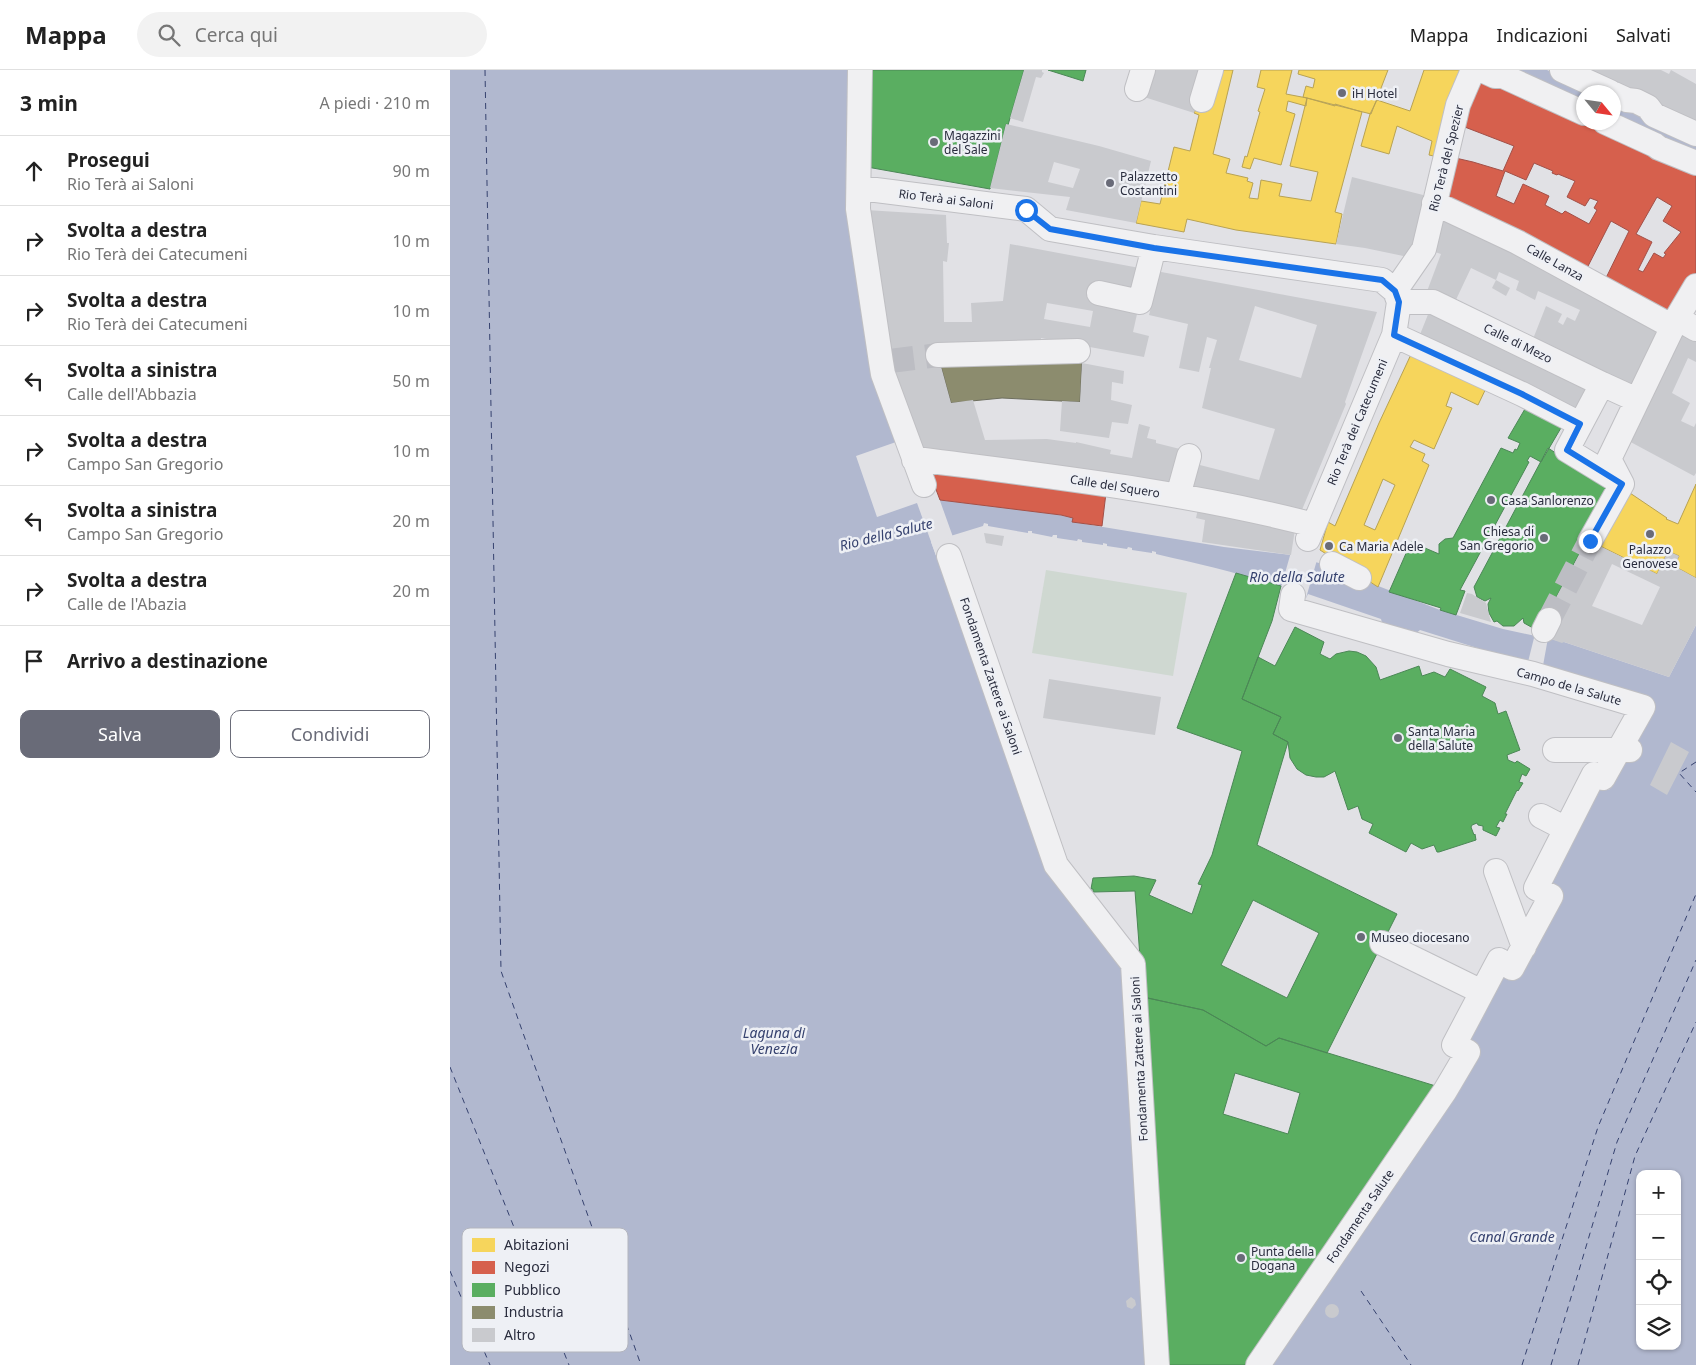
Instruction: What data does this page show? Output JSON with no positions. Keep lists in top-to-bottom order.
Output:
{
  "streets": {
    "street": [
      "Rio Terà del Spezier",
      "Rio Terà ai Saloni",
      "Calle Lanza",
      "Calle di Mezo",
      "Rio Terà dei Catecumeni",
      "Calle del Squero",
      "Fondamenta Zattere ai Saloni",
      "Campo de la Salute",
      "Fondamenta Salute"
    ]
  },
  "crossings": [
    ["Rio Terà del Spezier", "Rio Terà ai Saloni"],
    ["Rio Terà del Spezier", "Calle Lanza"],
    ["Rio Terà del Spezier", "Rio Terà dei Catecumeni"],
    ["Rio Terà ai Saloni", "Calle di Mezo"],
    ["Rio Terà ai Saloni", "Rio Terà dei Catecumeni"],
    ["Rio Terà dei Catecumeni", "Calle del Squero"],
    ["Campo de la Salute", "Fondamenta Salute"]
  ],
  "water": ["Rio della Salute", "Laguna di Venezia", "Canal Grande"],
  "places": [
    "iH Hotel",
    "Magazzini del Sale",
    "Palazzetto Costantini",
    "Casa Sanlorenzo",
    "Palazzo Genovese",
    "Chiesa di San Gregorio",
    "Ca Maria Adele",
    "Santa Maria della Salute",
    "Museo diocesano",
    "Punta della Dogana"
  ],
  "legend": [
    "Abitazioni",
    "Negozi",
    "Pubblico",
    "Industria",
    "Altro"
  ],
  "north": "bottom right",
  "page": {
    "header": "Mappa",
    "search": "Cerca qui",
    "nav": ["Mappa", "Indicazioni", "Salvati"],
    "heading": ["3 min", "A piedi · 210 m"],
    "list": [
      ["Prosegui", "Rio Terà ai Saloni", "90 m"],
      ["Svolta a destra", "Rio Terà dei Catecumeni", "10 m"],
      ["Svolta a destra", "Rio Terà dei Catecumeni", "10 m"],
      ["Svolta a sinistra", "Calle dell'Abbazia", "50 m"],
      ["Svolta a destra", "Campo San Gregorio", "10 m"],
      ["Svolta a sinistra", "Campo San Gregorio", "20 m"],
      ["Svolta a destra", "Calle de l'Abazia", "20 m"],
      "Arrivo a destinazione"
    ],
    "buttons": ["Salva", "Condividi"],
    "map_buttons": ["+", "−"]
  }
}
